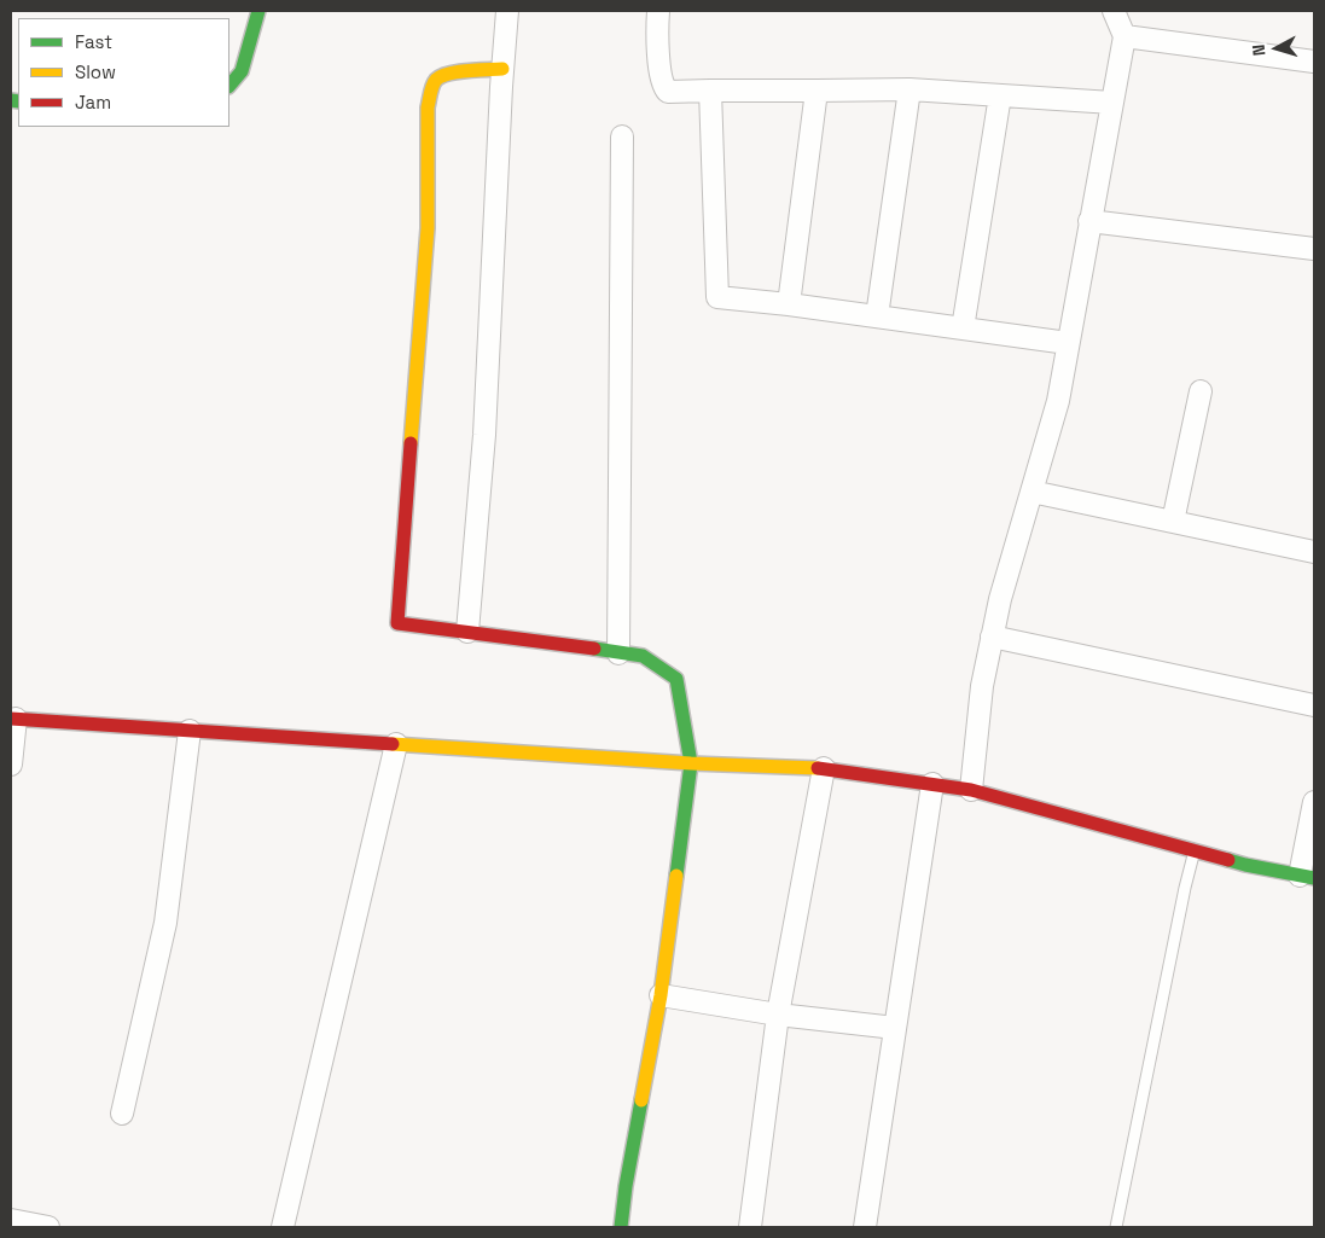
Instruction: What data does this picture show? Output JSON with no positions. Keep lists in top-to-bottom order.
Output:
{
  "legend": ["Fast", "Slow", "Jam"],
  "north": "left"
}
